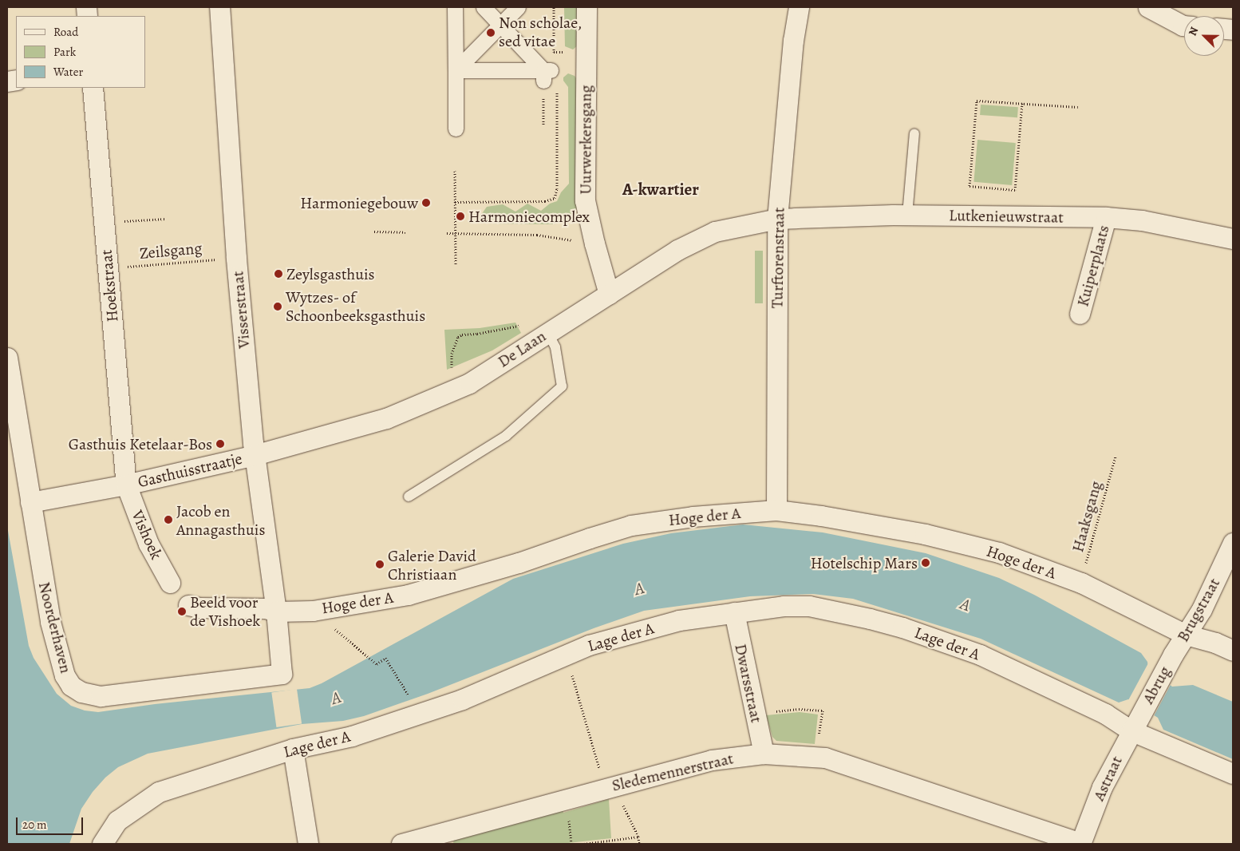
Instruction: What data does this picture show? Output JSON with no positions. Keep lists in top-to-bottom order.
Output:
{
  "streets": {
    "street": [
      "Uurwerkersgang",
      "Lutkenieuwstraat",
      "Turftorenstraat",
      "Kuiperplaats",
      "Hoekstraat",
      "Visserstraat",
      "De Laan",
      "Gasthuisstraatje",
      "Hoge der A",
      "Vishoek",
      "Brugstraat",
      "Noorderhaven",
      "Lage der A",
      "Dwarsstraat",
      "Abrug",
      "Sledemennerstraat",
      "Astraat"
    ],
    "path": ["Zeilsgang", "Haaksgang"]
  },
  "crossings": [
    ["Uurwerkersgang", "De Laan"],
    ["Lutkenieuwstraat", "Turftorenstraat"],
    ["Lutkenieuwstraat", "Kuiperplaats"],
    ["Lutkenieuwstraat", "De Laan"],
    ["Zeilsgang", "Hoekstraat"],
    ["Zeilsgang", "Visserstraat"],
    ["Turftorenstraat", "De Laan"],
    ["Turftorenstraat", "Hoge der A"],
    ["Hoekstraat", "Gasthuisstraatje"],
    ["Hoekstraat", "Vishoek"],
    ["Visserstraat", "De Laan"],
    ["Visserstraat", "Gasthuisstraatje"],
    ["Visserstraat", "Hoge der A"],
    ["Visserstraat", "Noorderhaven"],
    ["De Laan", "Gasthuisstraatje"],
    ["Gasthuisstraatje", "Vishoek"],
    ["Gasthuisstraatje", "Noorderhaven"],
    ["Hoge der A", "Haaksgang"],
    ["Hoge der A", "Brugstraat"],
    ["Hoge der A", "Noorderhaven"],
    ["Brugstraat", "Abrug"],
    ["Lage der A", "Dwarsstraat"],
    ["Lage der A", "Abrug"],
    ["Lage der A", "Astraat"],
    ["Dwarsstraat", "Sledemennerstraat"],
    ["Abrug", "Astraat"],
    ["Sledemennerstraat", "Astraat"]
  ],
  "districts": ["A-kwartier"],
  "water": ["A"],
  "places": [
    "Non scholae, sed vitae",
    "Harmoniegebouw",
    "Harmoniecomplex",
    "Zeylsgasthuis",
    "Wytzes- of Schoonbeeksgasthuis",
    "Gasthuis Ketelaar-Bos",
    "Jacob en Annagasthuis",
    "Hotelschip Mars",
    "Galerie David Christiaan",
    "Beeld voor de Vishoek"
  ],
  "legend": ["Road", "Park", "Water"],
  "scale_bar": "20 m",
  "north": "top left"
}
